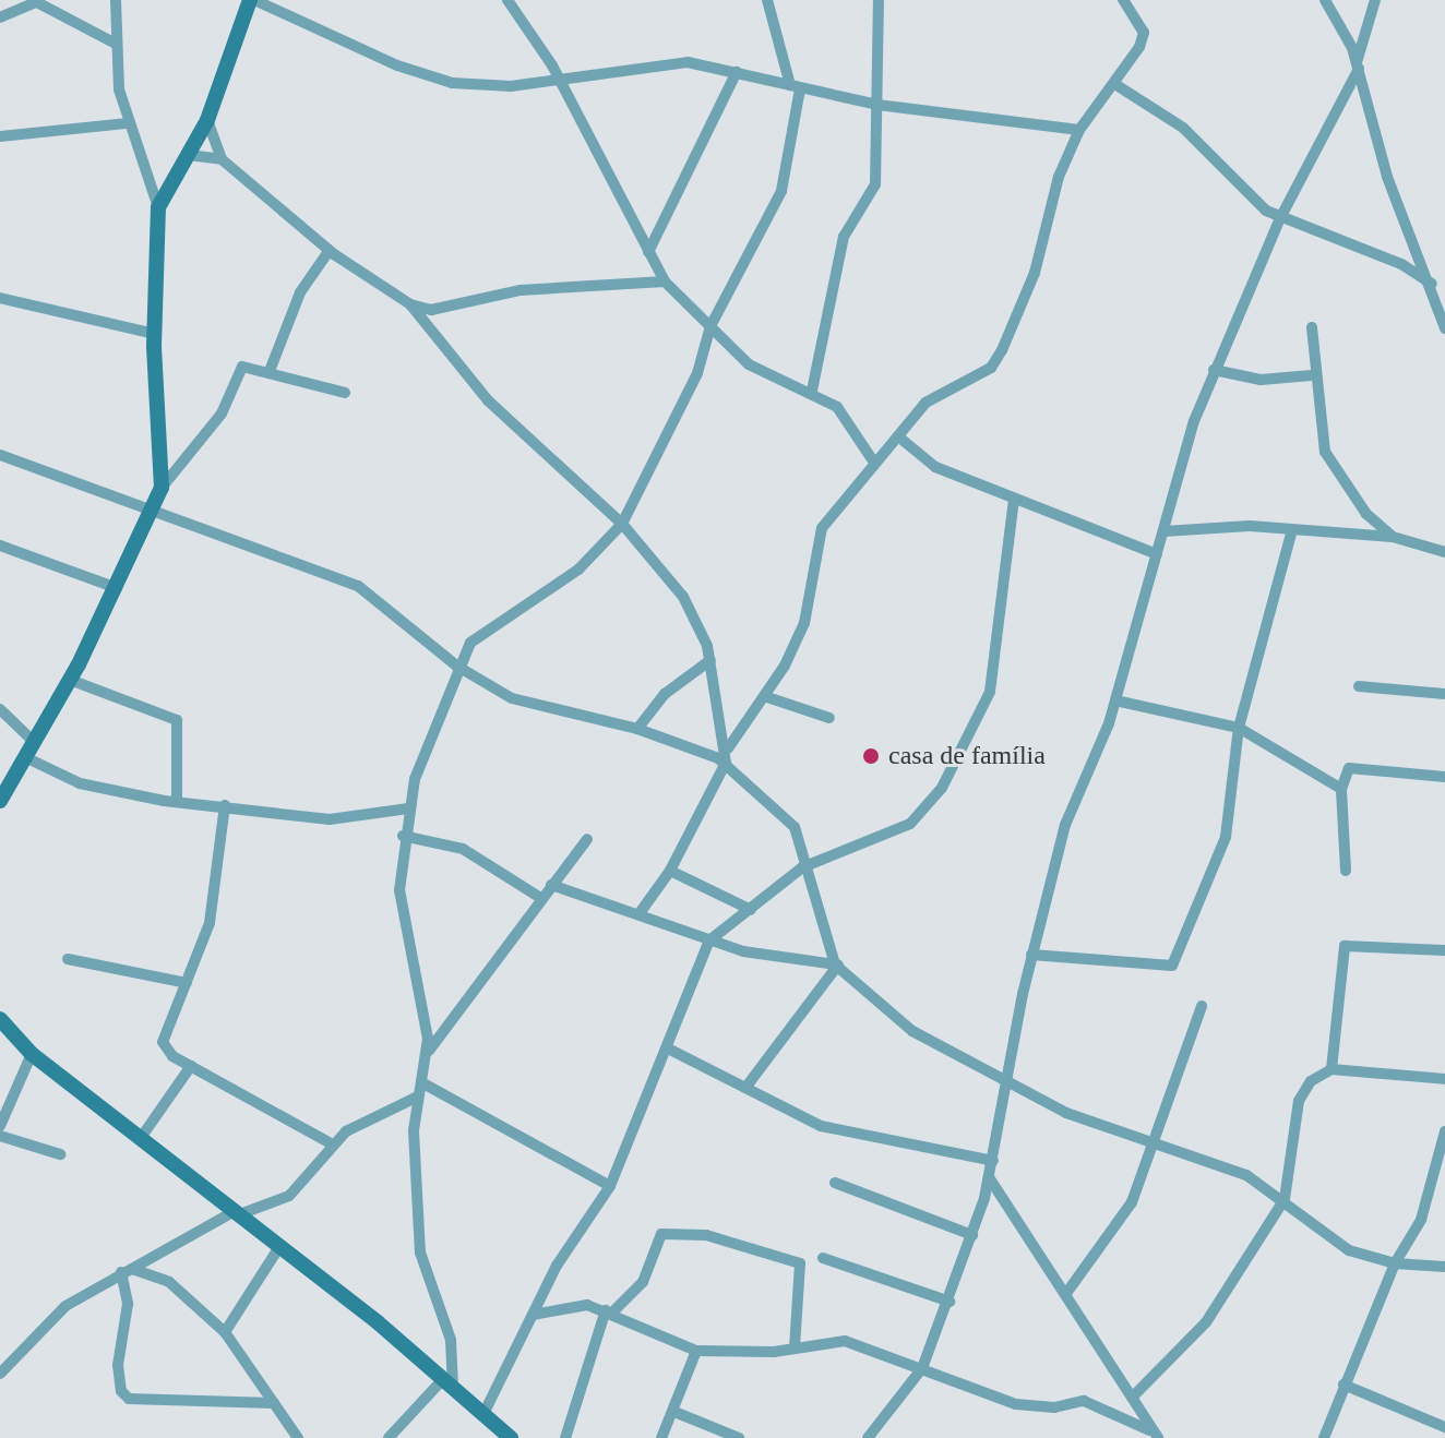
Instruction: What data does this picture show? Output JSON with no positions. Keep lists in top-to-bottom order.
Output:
{
  "places": ["casa de família"]
}
